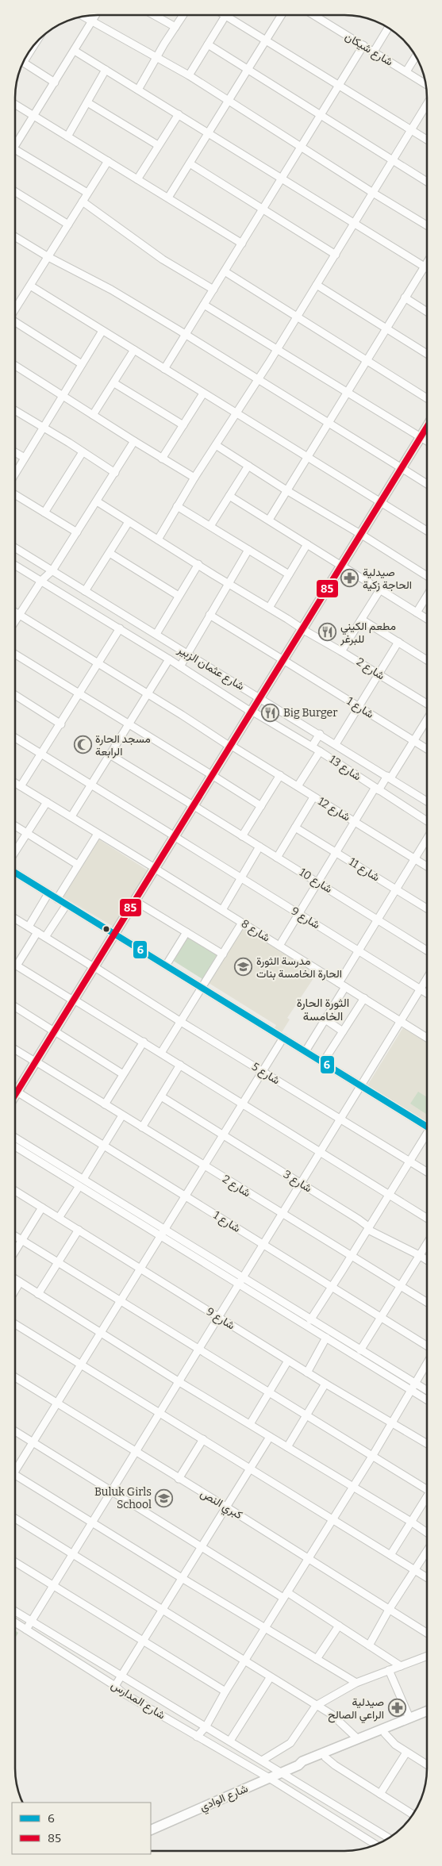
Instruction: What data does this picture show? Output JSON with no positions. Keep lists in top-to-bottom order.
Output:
{
  "streets": {
    "main road": ["شارع الوادي"],
    "street": [
      "شارع شيكان",
      "شارع عثمان الزبير",
      "شارع 2",
      "شارع 1",
      "شارع 13",
      "شارع 12",
      "شارع 11",
      "شارع 10",
      "شارع 9",
      "شارع 8",
      "شارع 5",
      "شارع 3",
      "كبري النص",
      "شارع المدارس"
    ]
  },
  "crossings": [
    ["شارع المدارس", "شارع الوادي"]
  ],
  "districts": ["الثورة الحارة الخامسة"],
  "places": {
    "pharmacy": ["صيدلية الحاجة زكية", "صيدلية الراعي الصالح"],
    "restaurant": ["مطعم الكيني للبرغر", "Big Burger"],
    "mosque": ["مسجد الحارة الرابعة"],
    "school or university": ["مدرسة الثورة الحارة الخامسة بنات", "Buluk Girls School"]
  },
  "lines": ["transit line 85", "transit line 6"],
  "legend": ["6", "85"]
}
